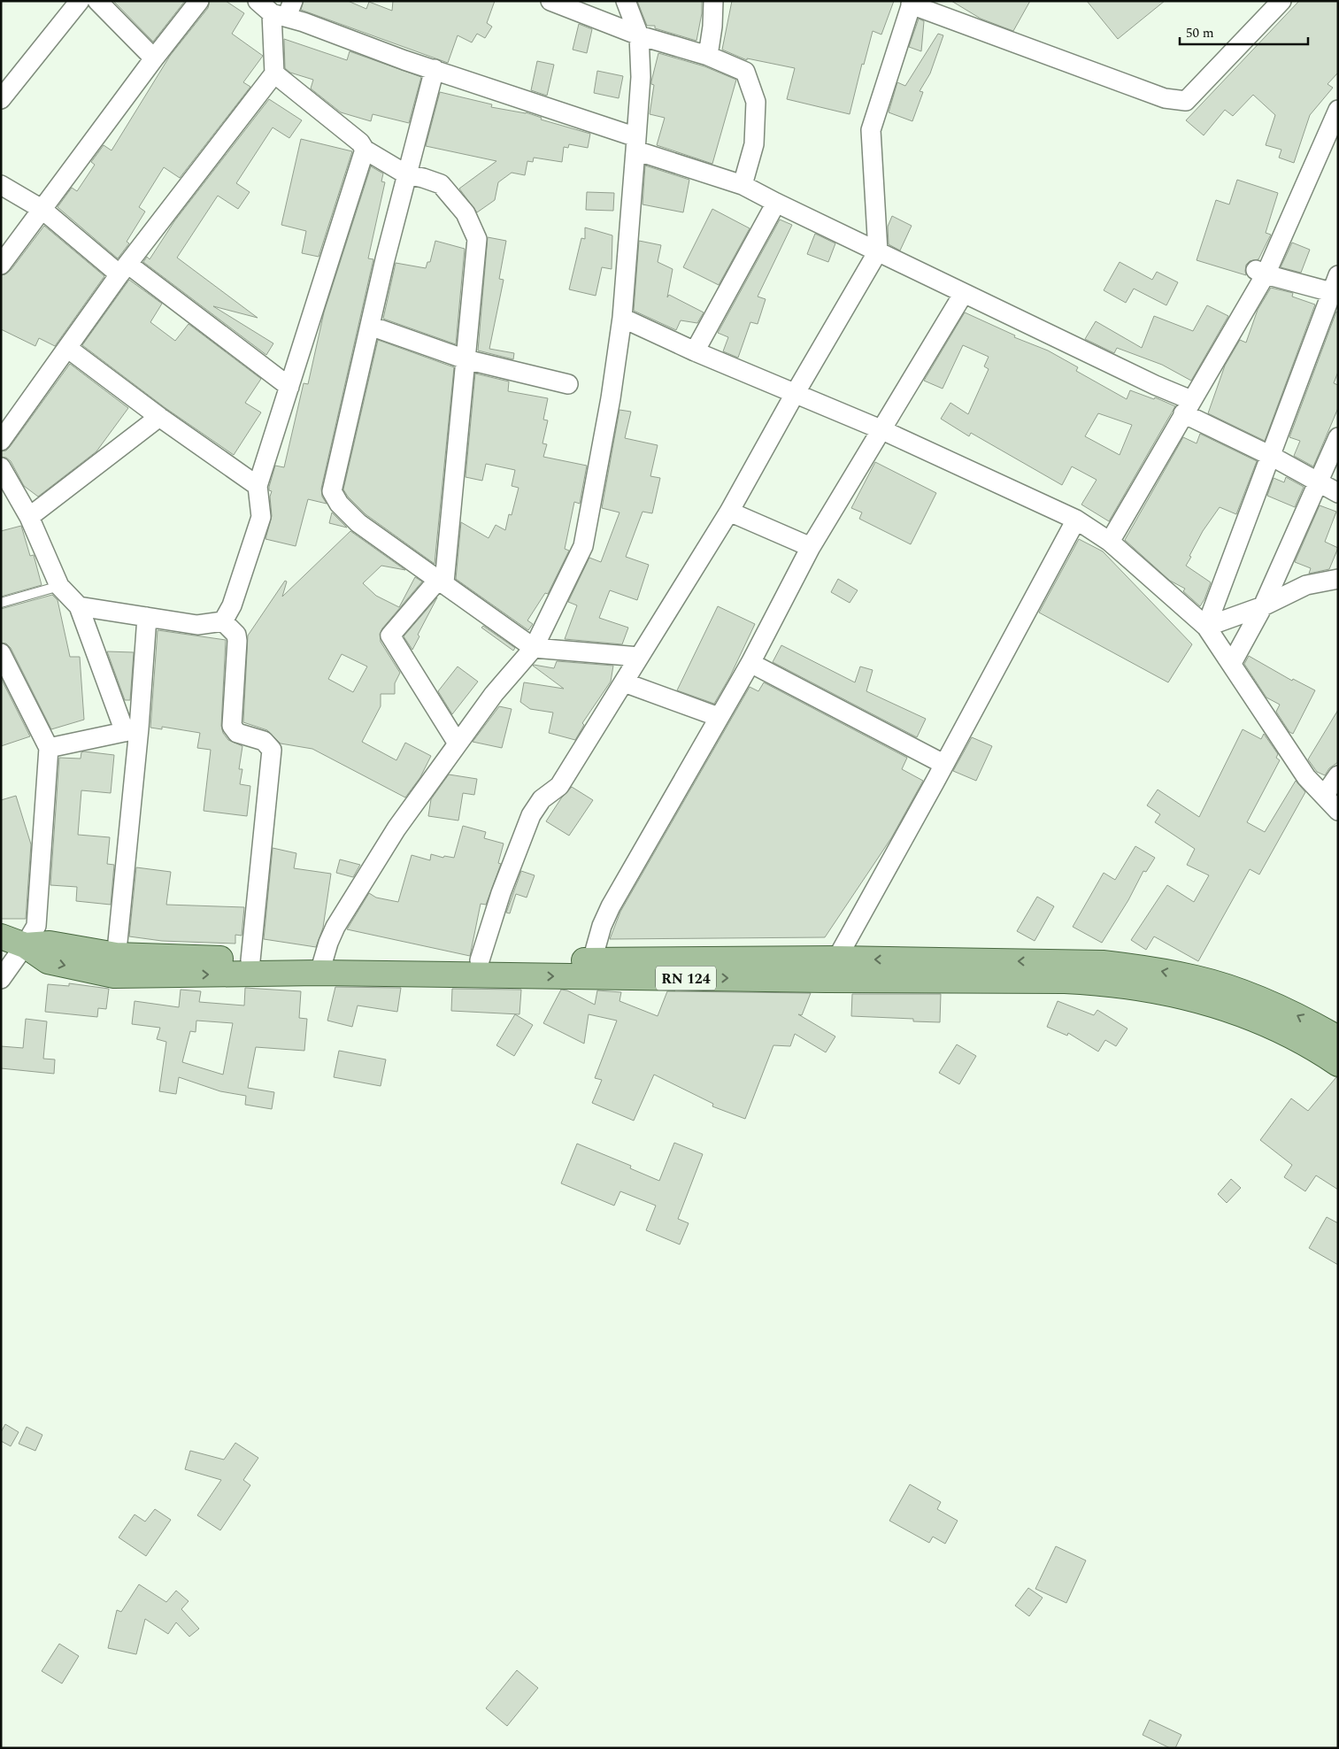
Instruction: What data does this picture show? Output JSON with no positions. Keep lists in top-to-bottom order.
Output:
{
  "streets": {
    "main road": ["RN 124"]
  },
  "scale_bar": "50 m"
}
